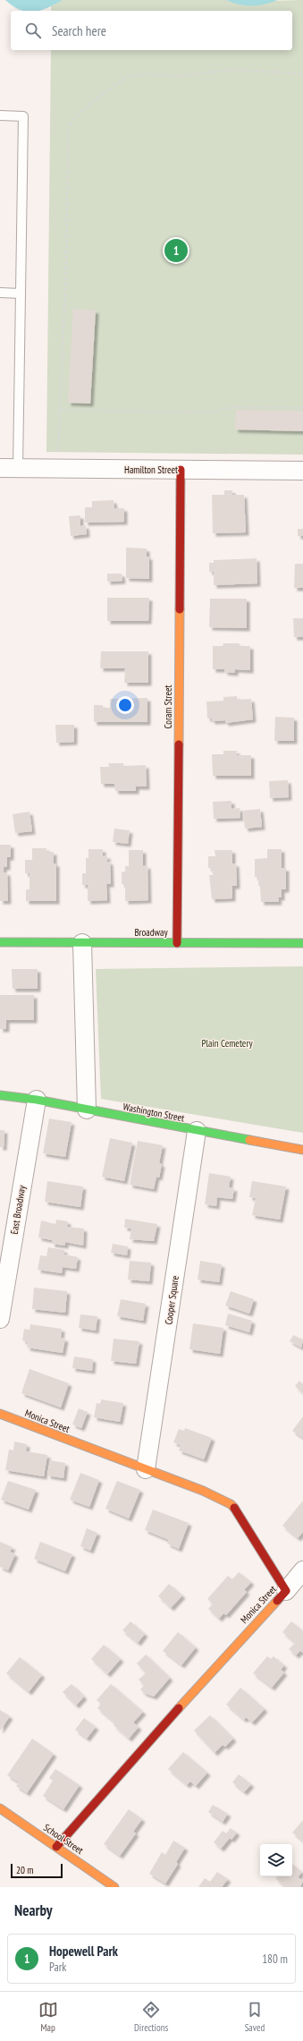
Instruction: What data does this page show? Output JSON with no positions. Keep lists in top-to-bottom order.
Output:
{
  "streets": {
    "street": [
      "Hamilton Street",
      "Coram Street",
      "Broadway",
      "Washington Street",
      "East Broadway",
      "Cooper Square",
      "Monica Street",
      "School Street"
    ]
  },
  "crossings": [
    ["Hamilton Street", "Coram Street"],
    ["Coram Street", "Broadway"],
    ["Washington Street", "East Broadway"],
    ["Washington Street", "Cooper Square"],
    ["Cooper Square", "Monica Street"],
    ["Monica Street", "School Street"]
  ],
  "parks": ["Plain Cemetery"],
  "scale_bar": "20 m",
  "page": {
    "search": "Search here",
    "pins": "1",
    "scale": "20 m",
    "heading": "Nearby",
    "list": [
      {
        "mark": "1",
        "name": "Hopewell Park",
        "note": "Park",
        "value": "180 m"
      }
    ],
    "nav": ["Map", "Directions", "Saved"]
  }
}
